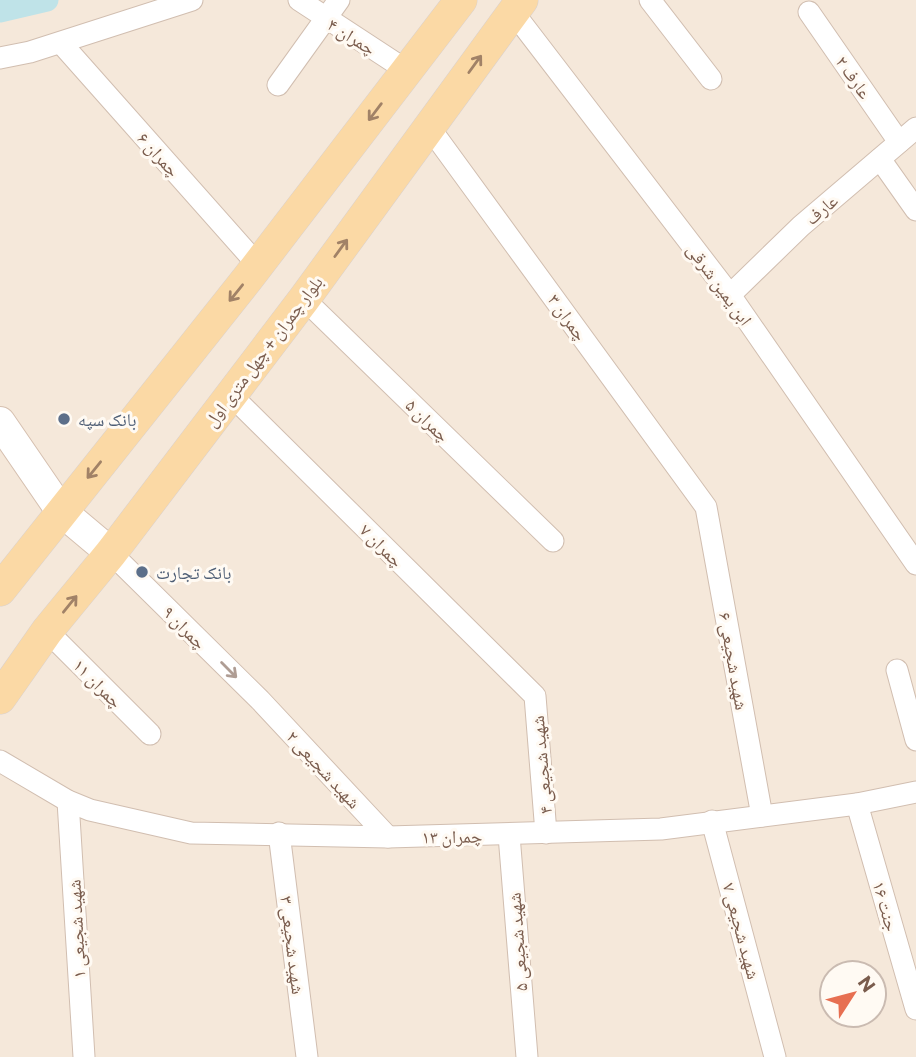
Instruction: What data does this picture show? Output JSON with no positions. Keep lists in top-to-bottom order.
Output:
{
  "streets": {
    "main road": ["بلوار چمران + چهل متری اول"],
    "street": [
      "چمران ۴",
      "عارف ۲",
      "چمران ۶",
      "عارف",
      "ابن یمین شرقی",
      "چمران ۳",
      "چمران ۵",
      "چمران ۷",
      "چمران ۹",
      "شهید شجیعی ۶",
      "چمران ۱۱",
      "شهید شجیعی ۴",
      "شهید شجیعی ۲",
      "چمران ۱۳",
      "جنت ۱۶",
      "شهید شجیعی ۱",
      "شهید شجیعی ۷",
      "شهید شجیعی ۵",
      "شهید شجیعی ۳"
    ]
  },
  "crossings": [
    ["عارف ۲", "عارف"],
    ["عارف", "ابن یمین شرقی"],
    ["ابن یمین شرقی", "بلوار چمران + چهل متری اول"],
    ["چمران ۳", "بلوار چمران + چهل متری اول"],
    ["چمران ۳", "شهید شجیعی ۶"],
    ["بلوار چمران + چهل متری اول", "چمران ۵"],
    ["بلوار چمران + چهل متری اول", "چمران ۷"],
    ["بلوار چمران + چهل متری اول", "چمران ۹"],
    ["بلوار چمران + چهل متری اول", "چمران ۱۱"],
    ["چمران ۷", "شهید شجیعی ۴"],
    ["چمران ۹", "شهید شجیعی ۲"],
    ["شهید شجیعی ۶", "چمران ۱۳"],
    ["شهید شجیعی ۴", "چمران ۱۳"],
    ["شهید شجیعی ۲", "چمران ۱۳"],
    ["چمران ۱۳", "جنت ۱۶"],
    ["چمران ۱۳", "شهید شجیعی ۱"],
    ["چمران ۱۳", "شهید شجیعی ۷"],
    ["چمران ۱۳", "شهید شجیعی ۵"],
    ["چمران ۱۳", "شهید شجیعی ۳"]
  ],
  "one_way": ["چمران ۹"],
  "places": ["بانک سپه", "بانک تجارت"],
  "north": "top right"
}
